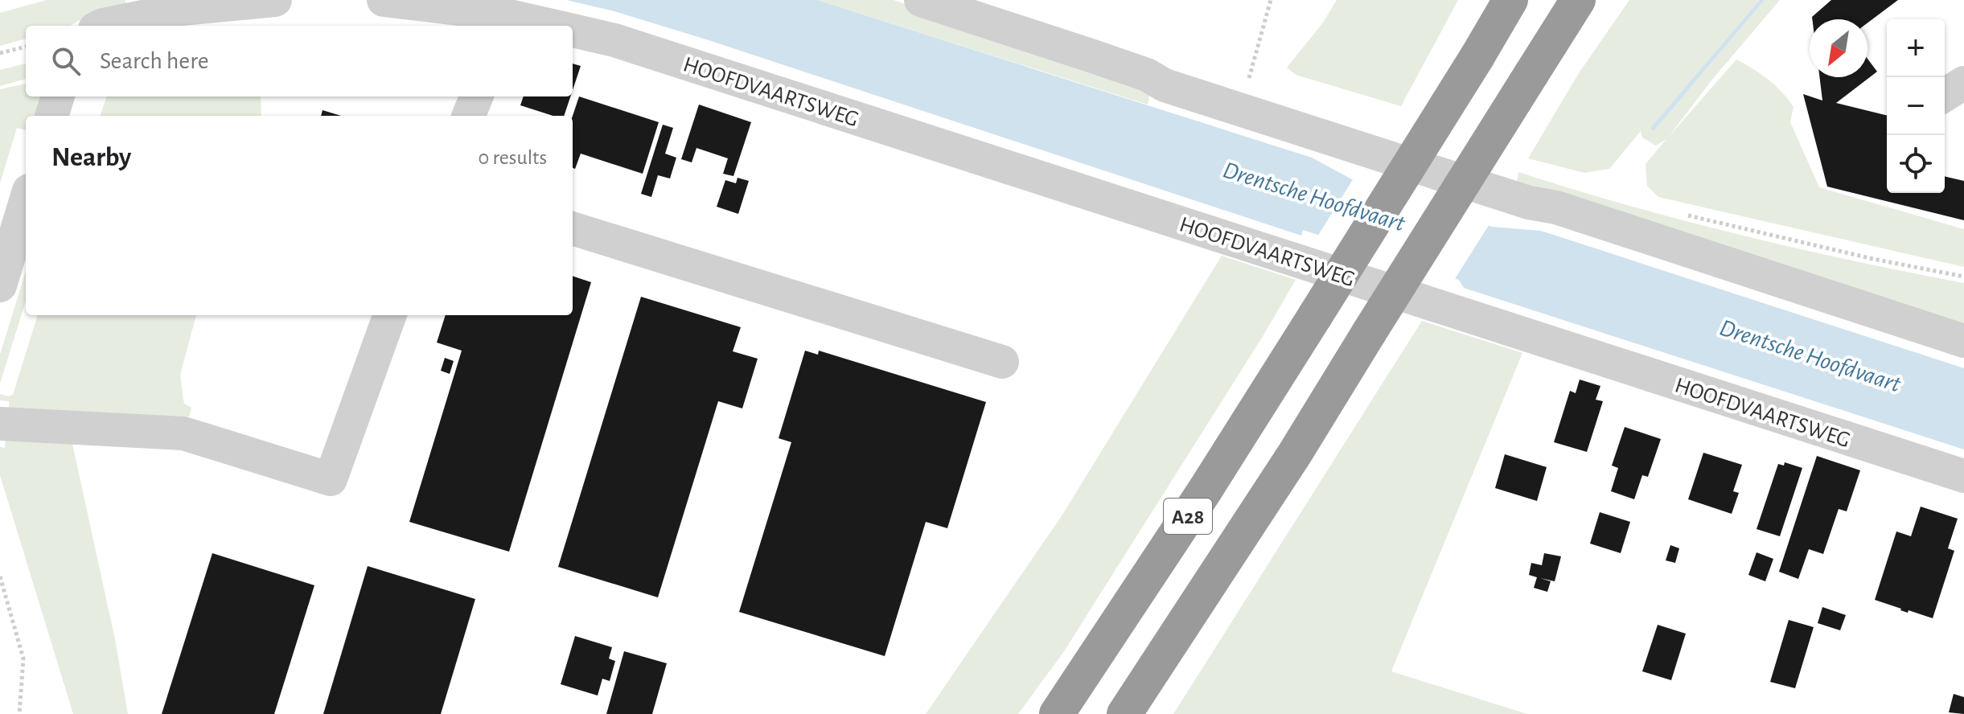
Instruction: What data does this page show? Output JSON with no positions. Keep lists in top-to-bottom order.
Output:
{
  "streets": {
    "highway": ["A28"],
    "street": ["HOOFDVAARTSWEG"]
  },
  "water": ["Drentsche Hoofdvaart"],
  "north": "bottom left",
  "page": {
    "map_buttons": ["+", "−"],
    "search": "Search here",
    "heading": ["Nearby", "0 results"]
  }
}
